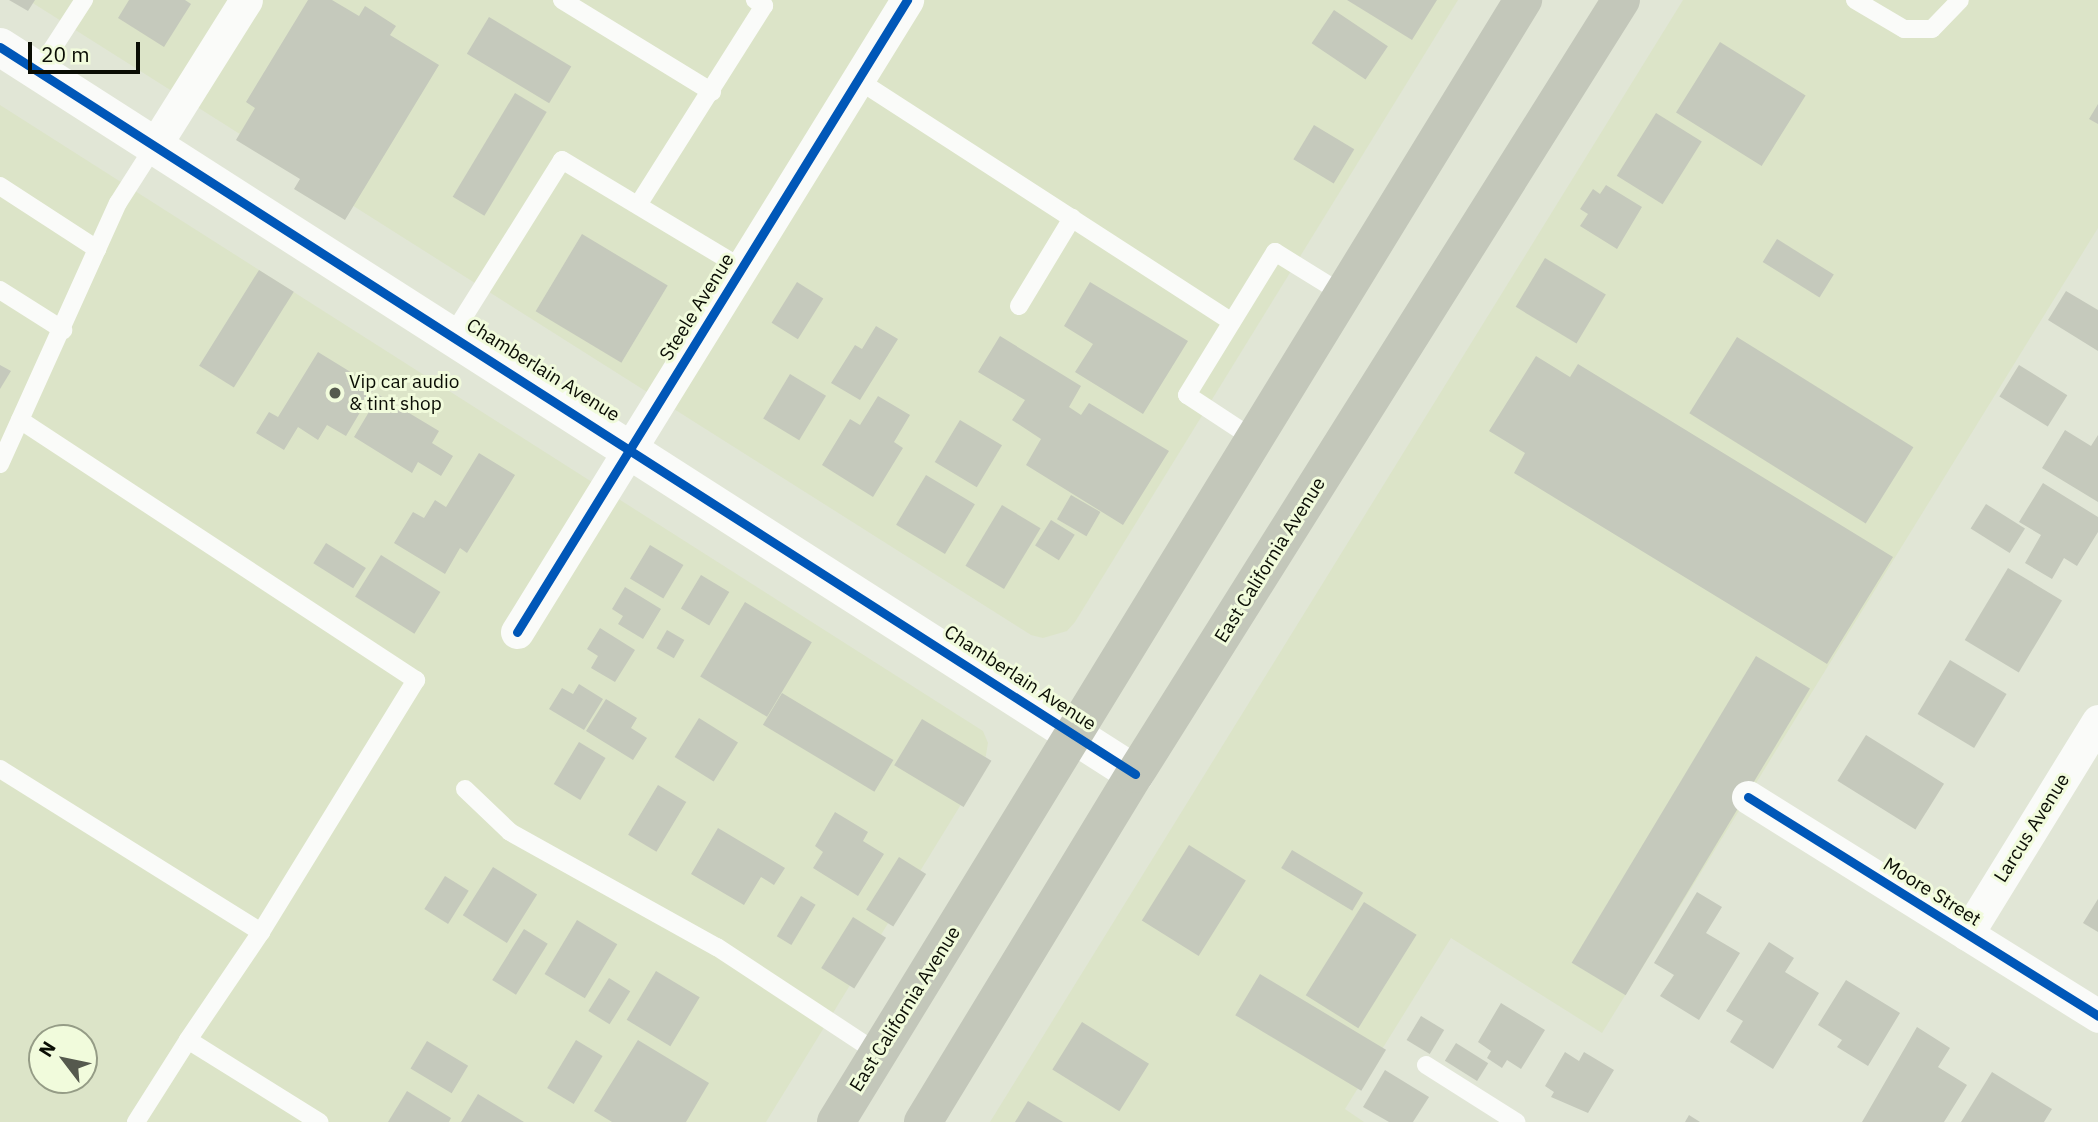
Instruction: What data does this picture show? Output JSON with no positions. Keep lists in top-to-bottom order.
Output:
{
  "streets": {
    "main road": ["East California Avenue"],
    "street": [
      "Steele Avenue",
      "Chamberlain Avenue",
      "Larcus Avenue",
      "Moore Street"
    ]
  },
  "crossings": [
    ["Steele Avenue", "Chamberlain Avenue"],
    ["Chamberlain Avenue", "East California Avenue"],
    ["Larcus Avenue", "Moore Street"]
  ],
  "places": ["Vip car audio & tint shop"],
  "scale_bar": "20 m",
  "north": "top left"
}
